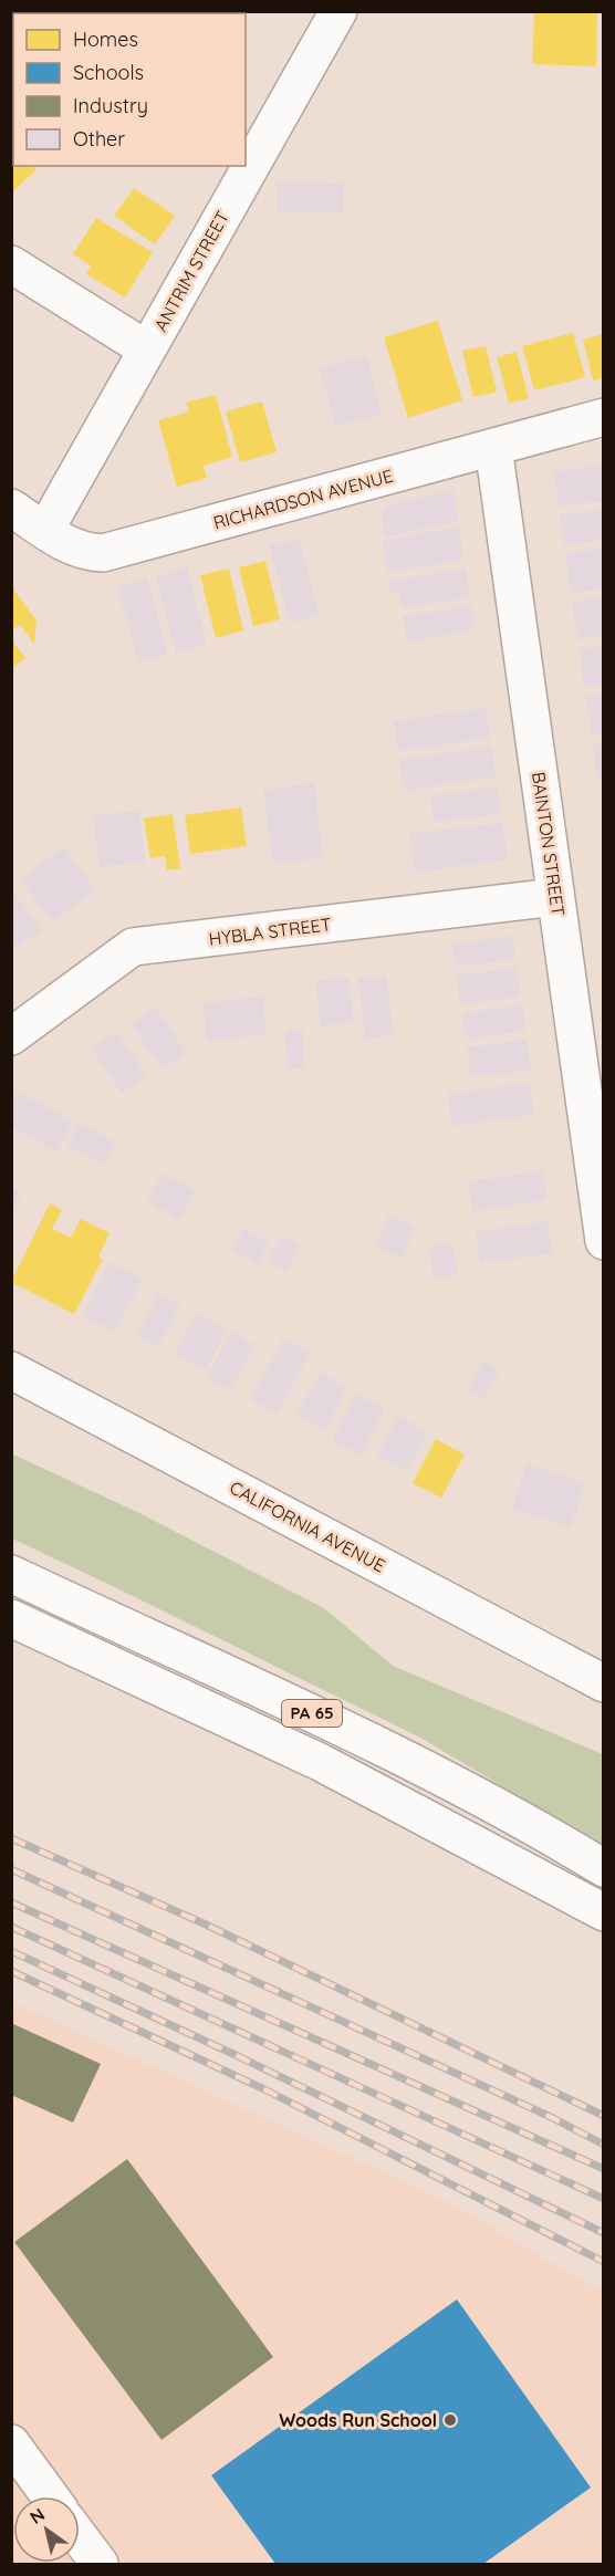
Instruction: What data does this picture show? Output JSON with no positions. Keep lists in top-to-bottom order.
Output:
{
  "streets": {
    "main road": [
      "ANTRIM STREET",
      "RICHARDSON AVENUE",
      "BAINTON STREET",
      "HYBLA STREET",
      "CALIFORNIA AVENUE",
      "PA 65"
    ]
  },
  "crossings": [
    ["ANTRIM STREET", "RICHARDSON AVENUE"],
    ["RICHARDSON AVENUE", "BAINTON STREET"],
    ["BAINTON STREET", "HYBLA STREET"]
  ],
  "places": ["Woods Run School"],
  "legend": [
    "Homes",
    "Schools",
    "Industry",
    "Other"
  ],
  "north": "top left"
}
